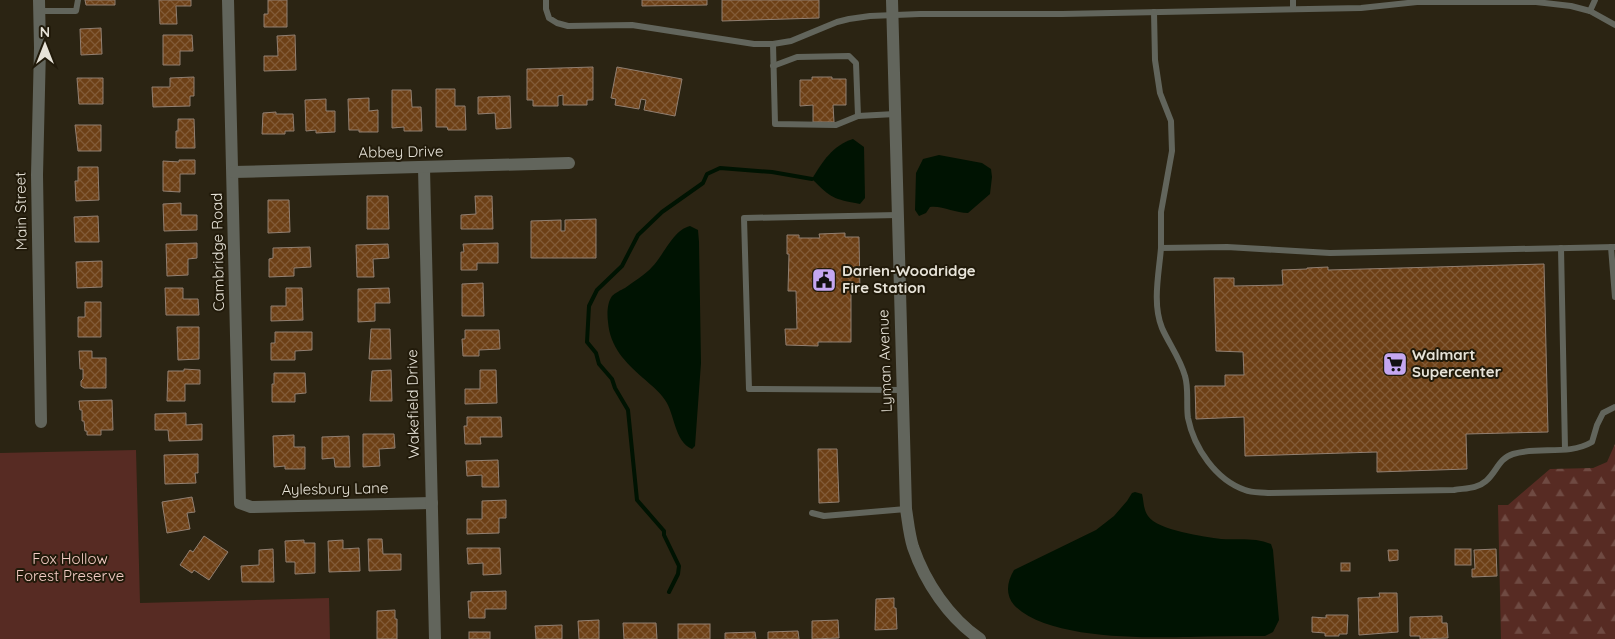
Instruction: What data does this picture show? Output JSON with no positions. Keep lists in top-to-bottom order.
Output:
{
  "streets": {
    "street": [
      "Abbey Drive",
      "Main Street",
      "Cambridge Road",
      "Lyman Avenue",
      "Wakefield Drive",
      "Aylesbury Lane"
    ]
  },
  "crossings": [
    ["Abbey Drive", "Cambridge Road"],
    ["Abbey Drive", "Wakefield Drive"],
    ["Cambridge Road", "Aylesbury Lane"],
    ["Wakefield Drive", "Aylesbury Lane"]
  ],
  "parks": ["Fox Hollow Forest Preserve"],
  "places": {
    "public building": ["Darien-Woodridge Fire Station"],
    "supermarket": ["Walmart Supercenter"]
  },
  "north": "top"
}
